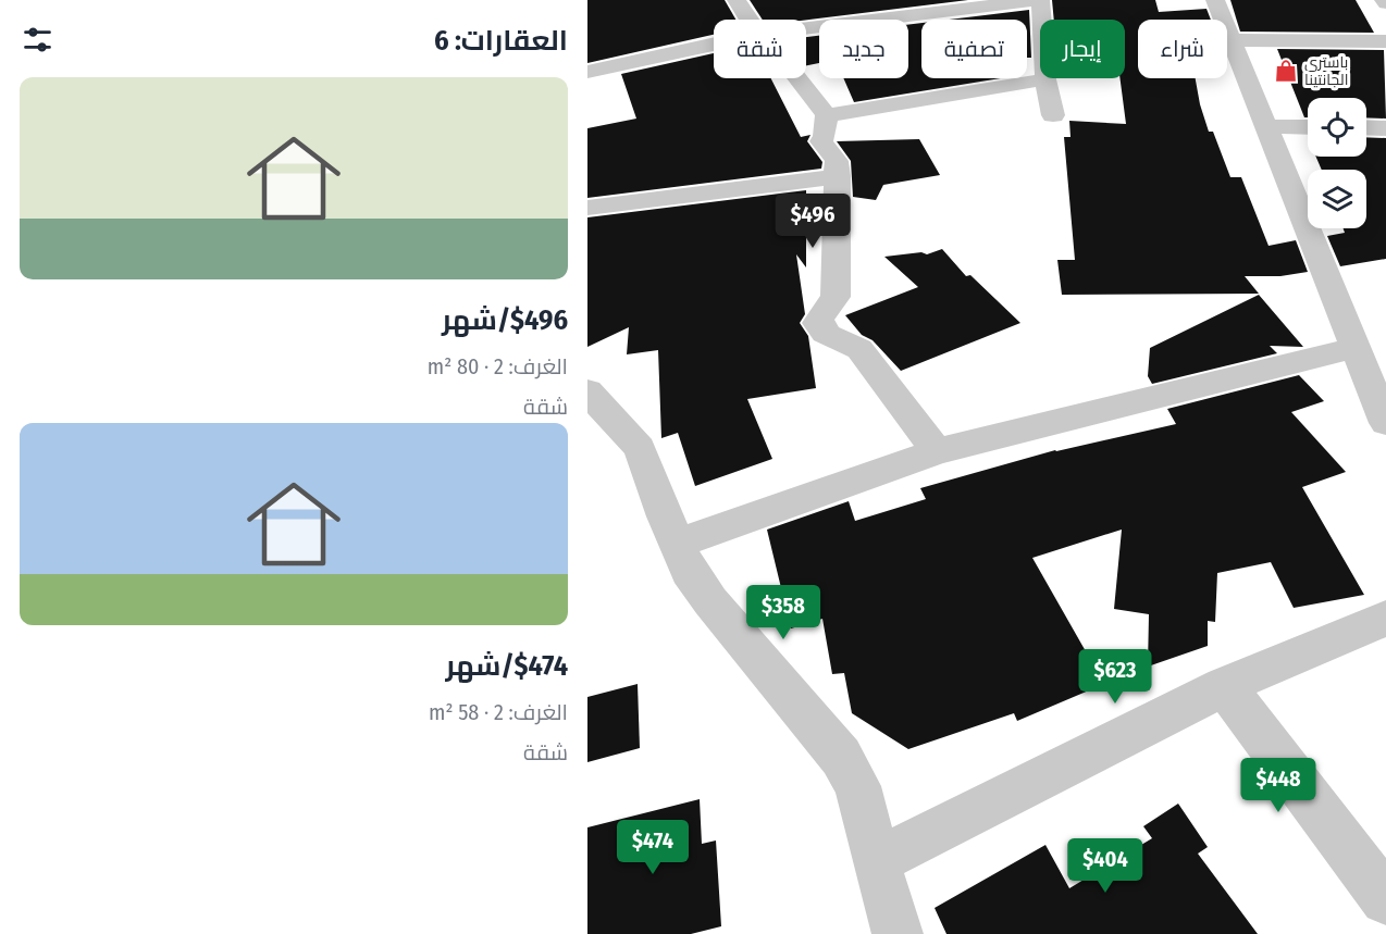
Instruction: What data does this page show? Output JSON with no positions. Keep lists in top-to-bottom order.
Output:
{
  "places": {
    "shop": ["باستري الجانتينا"]
  },
  "page": {
    "heading": "العقارات: 6",
    "chip": [
      "شراء",
      "إيجار",
      "تصفية",
      "جديد",
      "شقة"
    ],
    "list": [
      {
        "name": "$496/شهر",
        "note": "الغرف: 2 · 80 m² · شقة"
      },
      {
        "name": "$474/شهر",
        "note": "الغرف: 2 · 58 m² · شقة"
      }
    ],
    "price": [
      "$496",
      "$358",
      "$623",
      "$448",
      "$474",
      "$404"
    ]
  }
}
